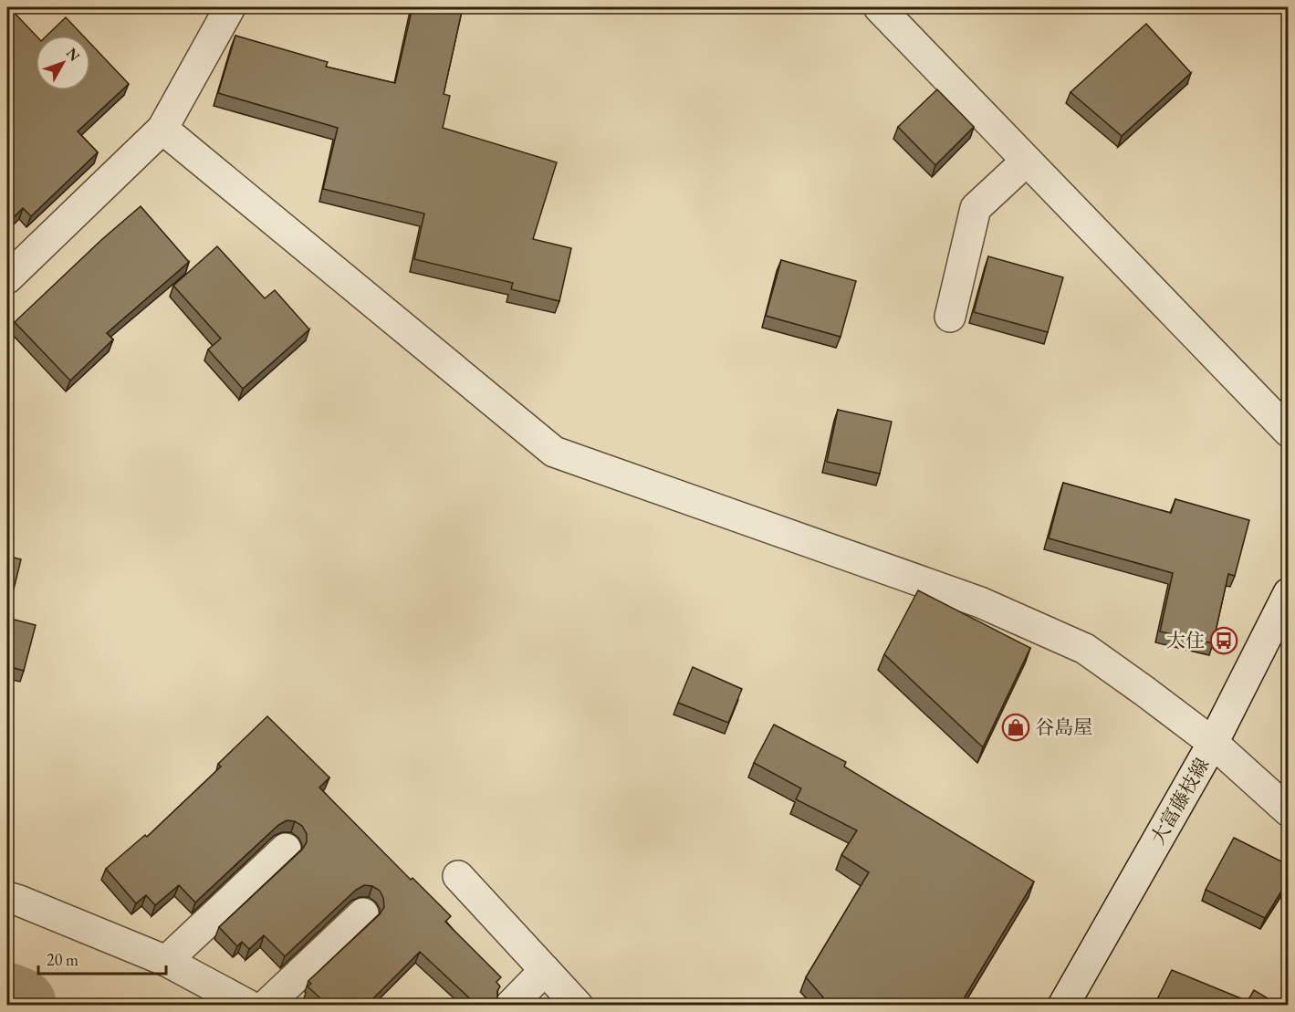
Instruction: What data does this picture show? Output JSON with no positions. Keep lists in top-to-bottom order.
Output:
{
  "streets": {
    "street": ["大富藤枝線"]
  },
  "places": {
    "bus stop": ["大住"],
    "shop": ["谷島屋"]
  },
  "scale_bar": "20 m",
  "north": "top right"
}
